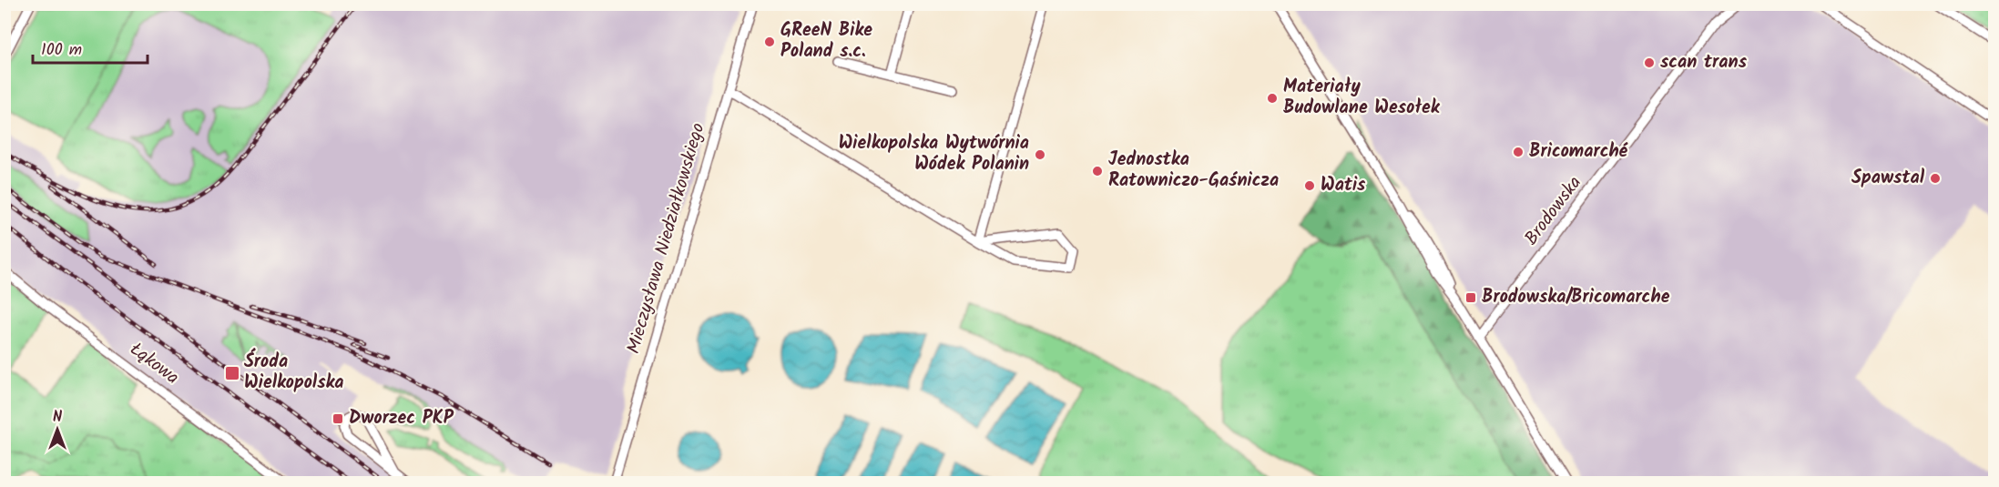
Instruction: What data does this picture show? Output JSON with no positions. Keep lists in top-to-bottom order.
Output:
{
  "streets": {
    "street": ["Brodowska", "Mieczysława Niedziałkowskiego", "Łąkowa"]
  },
  "places": {
    "other": [
      "GReeN Bike Poland s.c.",
      "scan trans",
      "Materiały Budowlane Wesołek",
      "Bricomarché",
      "Wielkopolska Wytwórnia Wódek Polanin",
      "Jednostka Ratowniczo-Gaśnicza",
      "Spawstal",
      "Watis"
    ],
    "transit": ["Brodowska/Bricomarche", "Środa Wielkopolska", "Dworzec PKP"]
  },
  "scale_bar": "100 m",
  "north": "top"
}
